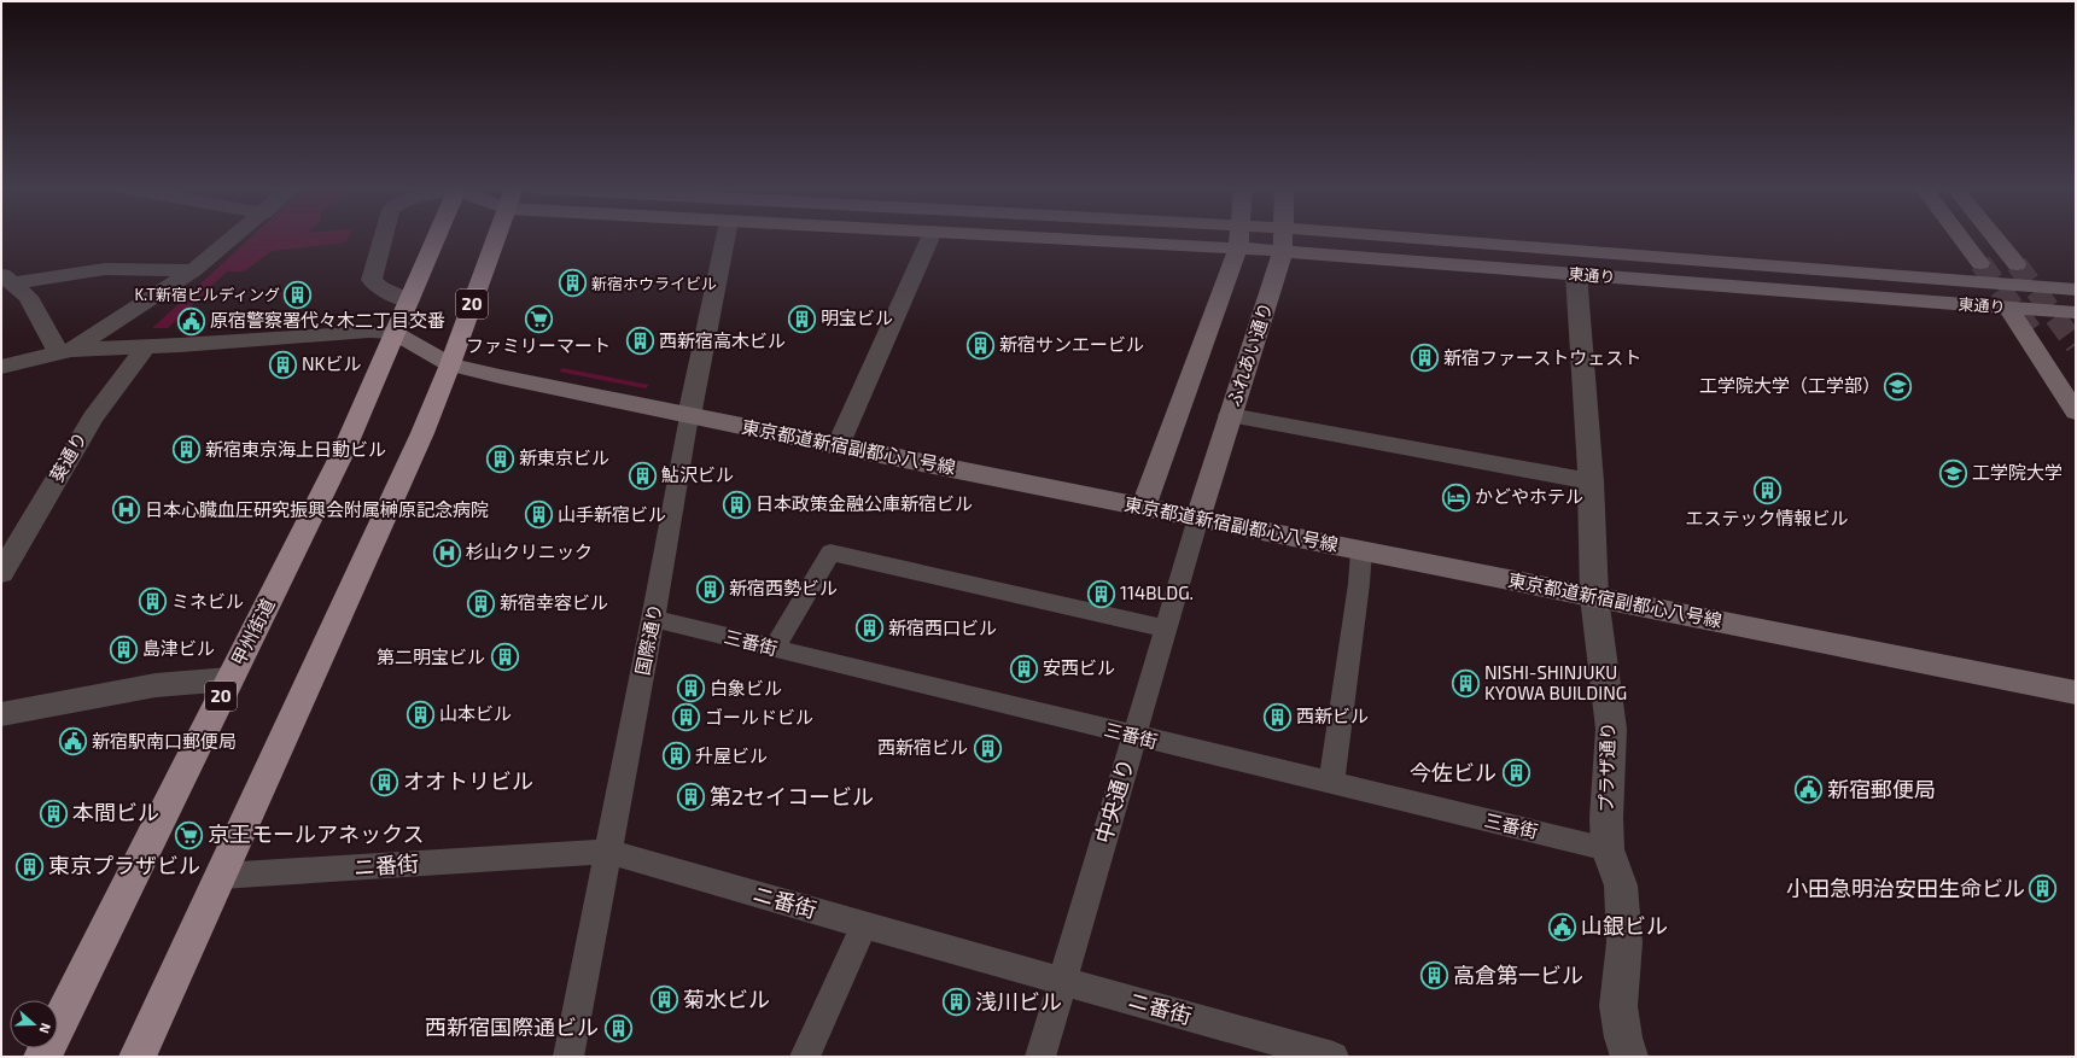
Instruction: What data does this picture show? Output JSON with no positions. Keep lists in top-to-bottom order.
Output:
{
  "streets": {
    "highway": ["20", "甲州街道"],
    "main road": ["東通り", "ふれあい通り", "東京都道新宿副都心八号線"],
    "street": [
      "葵通り",
      "国際通り",
      "三番街",
      "プラザ通り",
      "中央通り",
      "ニ番街"
    ]
  },
  "crossings": [
    ["東通り", "ふれあい通り"],
    ["東通り", "プラザ通り"],
    ["20", "東京都道新宿副都心八号線"],
    ["20", "ニ番街"],
    ["ふれあい通り", "東京都道新宿副都心八号線"],
    ["ふれあい通り", "中央通り"],
    ["東京都道新宿副都心八号線", "甲州街道"],
    ["東京都道新宿副都心八号線", "国際通り"],
    ["東京都道新宿副都心八号線", "プラザ通り"],
    ["東京都道新宿副都心八号線", "中央通り"],
    ["国際通り", "三番街"],
    ["国際通り", "ニ番街"],
    ["三番街", "プラザ通り"],
    ["三番街", "中央通り"],
    ["中央通り", "ニ番街"]
  ],
  "places": {
    "building": [
      "新宿ホウライビル",
      "K.T新宿ビルディング",
      "明宝ビル",
      "西新宿高木ビル",
      "新宿サンエービル",
      "新宿ファーストウェスト",
      "NKビル",
      "新宿東京海上日動ビル",
      "新東京ビル",
      "鮎沢ビル",
      "エステック情報ビル",
      "日本政策金融公庫新宿ビル",
      "山手新宿ビル",
      "新宿西勢ビル",
      "114BLDG.",
      "ミネビル",
      "新宿幸容ビル",
      "新宿西口ビル",
      "島津ビル",
      "第二明宝ビル",
      "安西ビル",
      "NISHI-SHINJUKU KYOWA BUILDING",
      "白象ビル",
      "山本ビル",
      "西新ビル",
      "ゴールドビル",
      "西新宿ビル",
      "升屋ビル",
      "今佐ビル",
      "オオトリビル",
      "第2セイコービル",
      "本間ビル",
      "東京プラザビル",
      "小田急明治安田生命ビル",
      "高倉第一ビル",
      "菊水ビル",
      "浅川ビル",
      "西新宿国際通ビル"
    ],
    "supermarket": ["ファミリーマート", "京王モールアネックス"],
    "public building": [
      "原宿警察署代々木二丁目交番",
      "新宿駅南口郵便局",
      "新宿郵便局",
      "山銀ビル"
    ],
    "school or university": ["工学院大学（工学部）", "工学院大学"],
    "hotel": ["かどやホテル"],
    "hospital": ["日本心臓血圧研究振興会附属榊原記念病院", "杉山クリニック"]
  },
  "north": "right"
}
